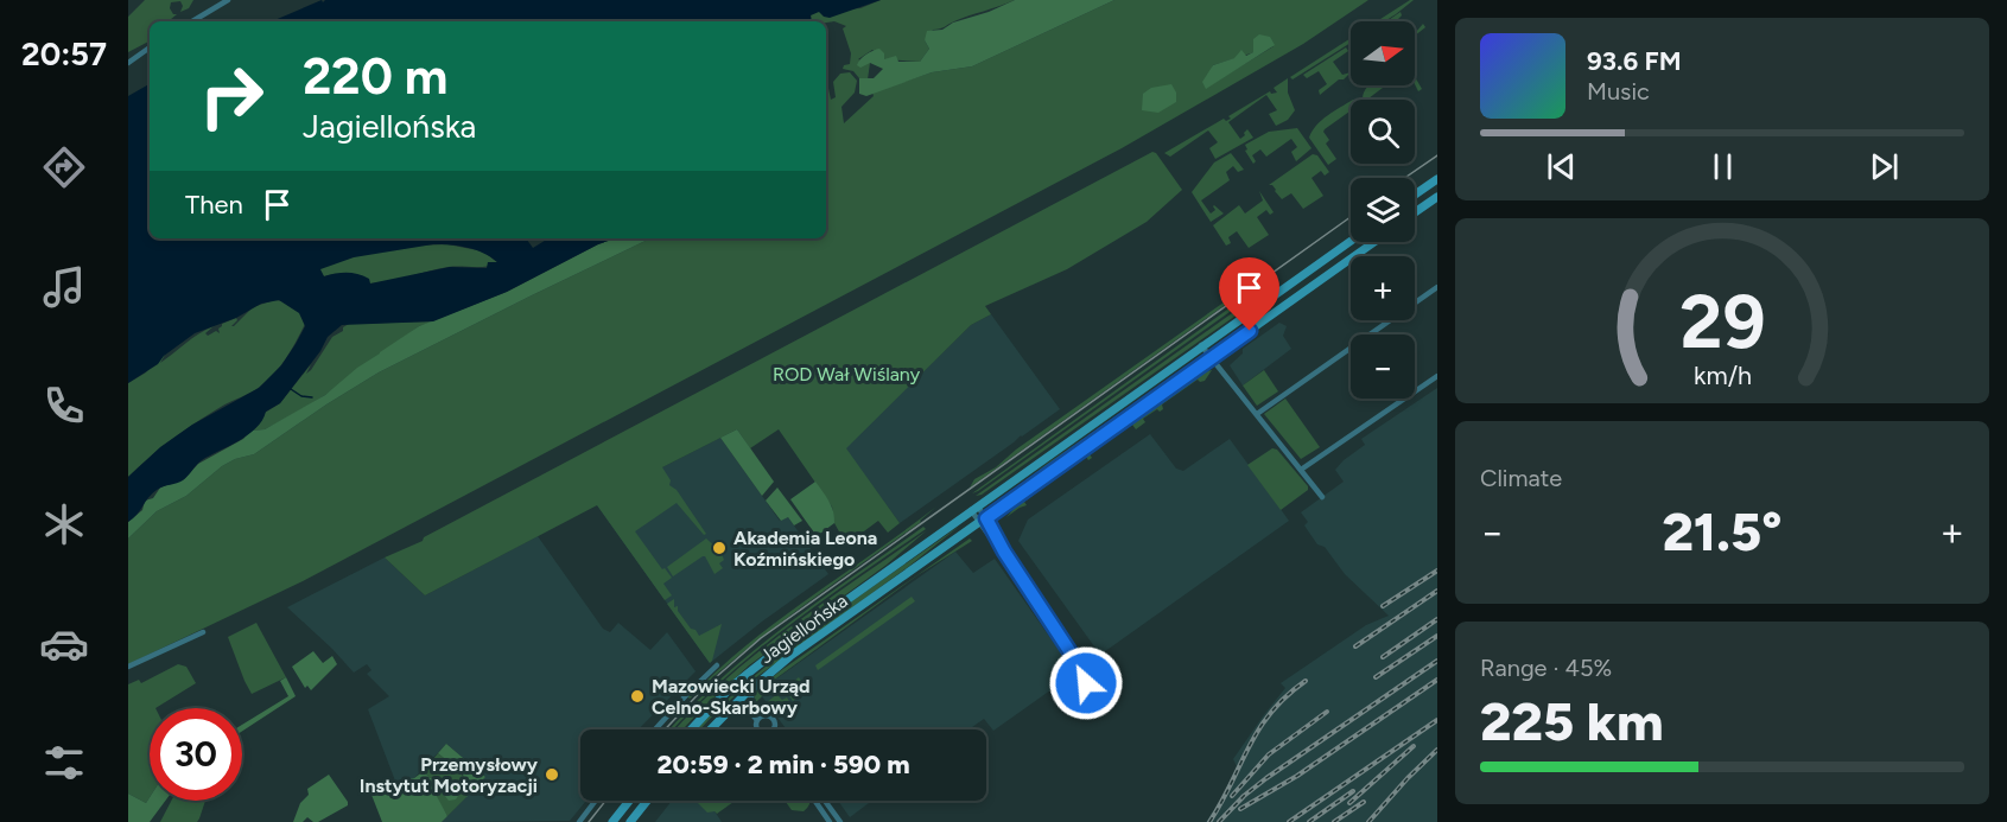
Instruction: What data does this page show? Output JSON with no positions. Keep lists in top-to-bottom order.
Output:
{
  "streets": {
    "main road": ["Jagiellońska"]
  },
  "parks": ["ROD Wał Wiślany"],
  "places": ["Akademia Leona Koźmińskiego", "Mazowiecki Urząd Celno-Skarbowy", "Przemysłowy Instytut Motoryzacji"],
  "north": "right",
  "page": {
    "tabs": "20:57",
    "map_buttons": ["+", "−"],
    "turn": ["220 m", "Jagiellońska"],
    "song": ["93.6 FM", "Music"],
    "then": "Then",
    "tile": [
      "Climate",
      ["Range · 45%", "225 km"]
    ],
    "heat": ["−", "21.5°", "+"],
    "limit": "30",
    "trip": "20:59 · 2 min · 590 m",
    "gauge": ["29", "km/h"]
  }
}
